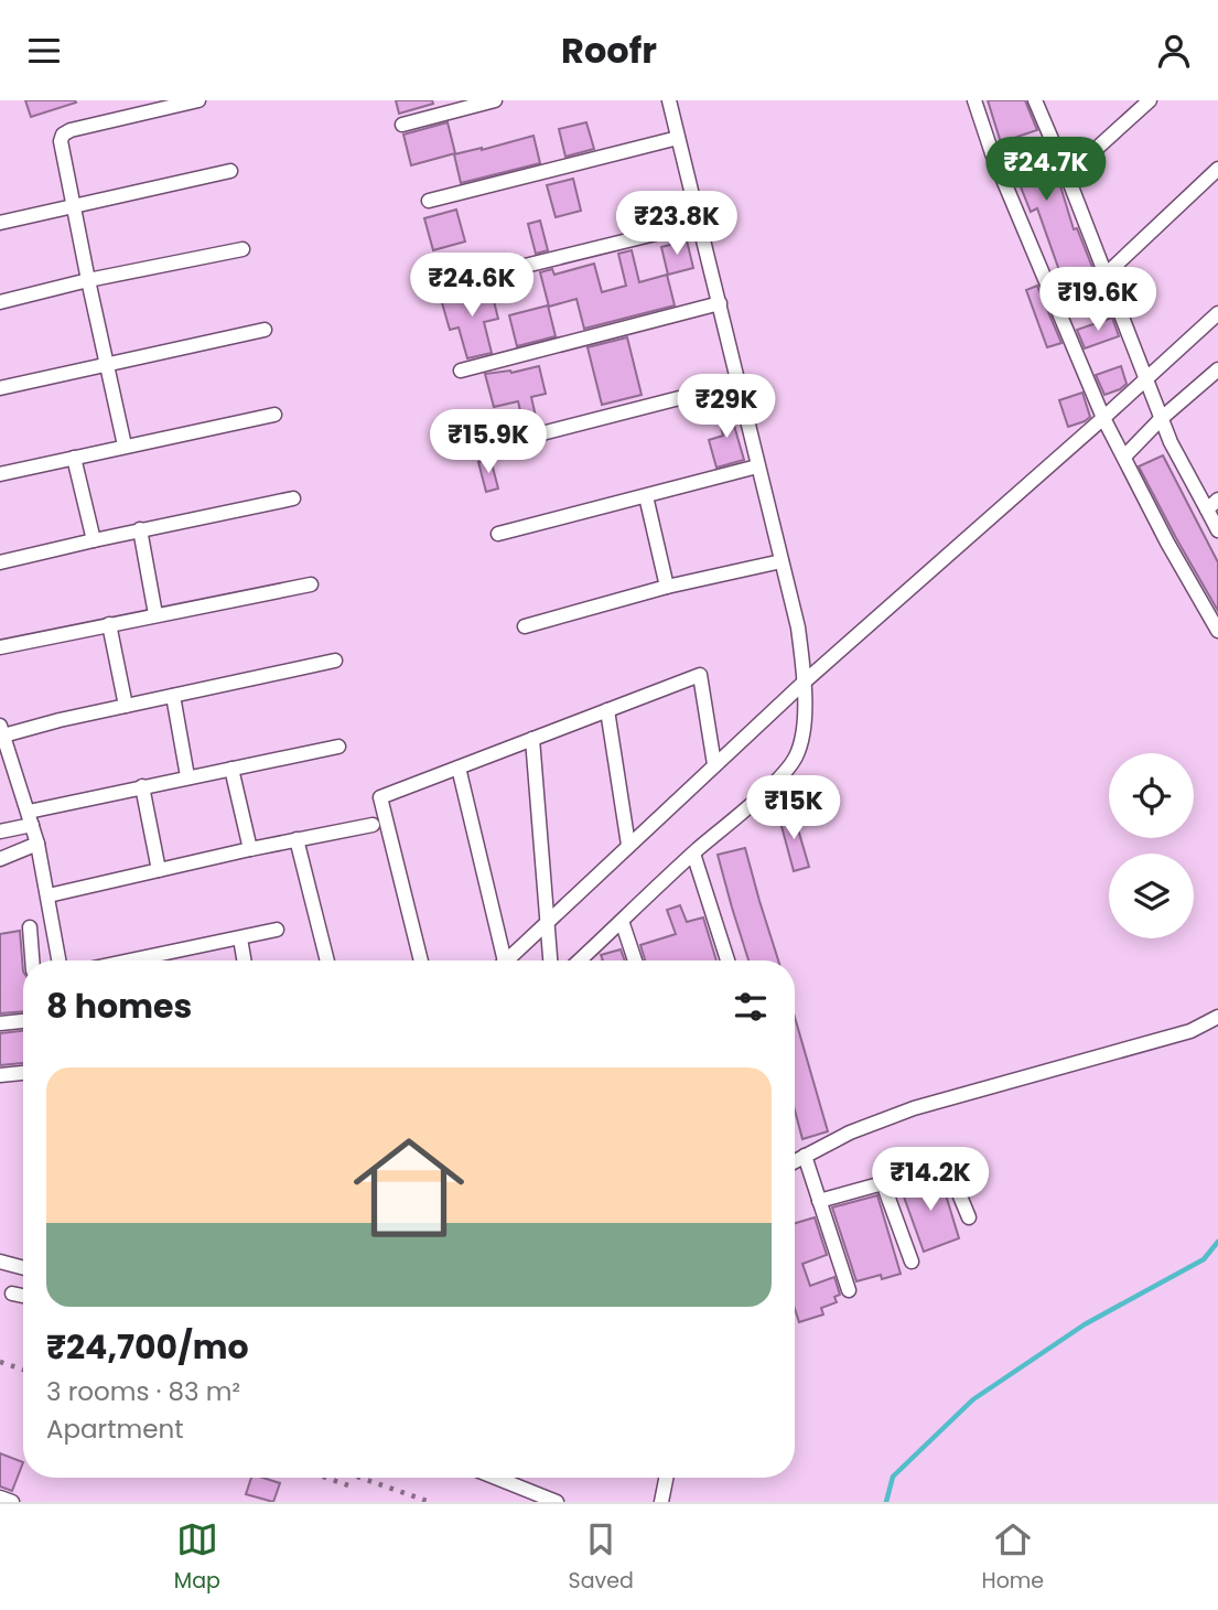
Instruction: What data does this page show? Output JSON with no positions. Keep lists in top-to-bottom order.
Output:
{
  "page": {
    "header": "Roofr",
    "price": [
      "₹24.7K",
      "₹23.8K",
      "₹24.6K",
      "₹19.6K",
      "₹29K",
      "₹15.9K",
      "₹15K",
      "₹14.2K"
    ],
    "heading": "8 homes",
    "list": [
      {
        "name": "₹24,700/mo",
        "note": "3 rooms · 83 m² · Apartment"
      }
    ],
    "tabs": ["Map", "Saved", "Home"]
  }
}
